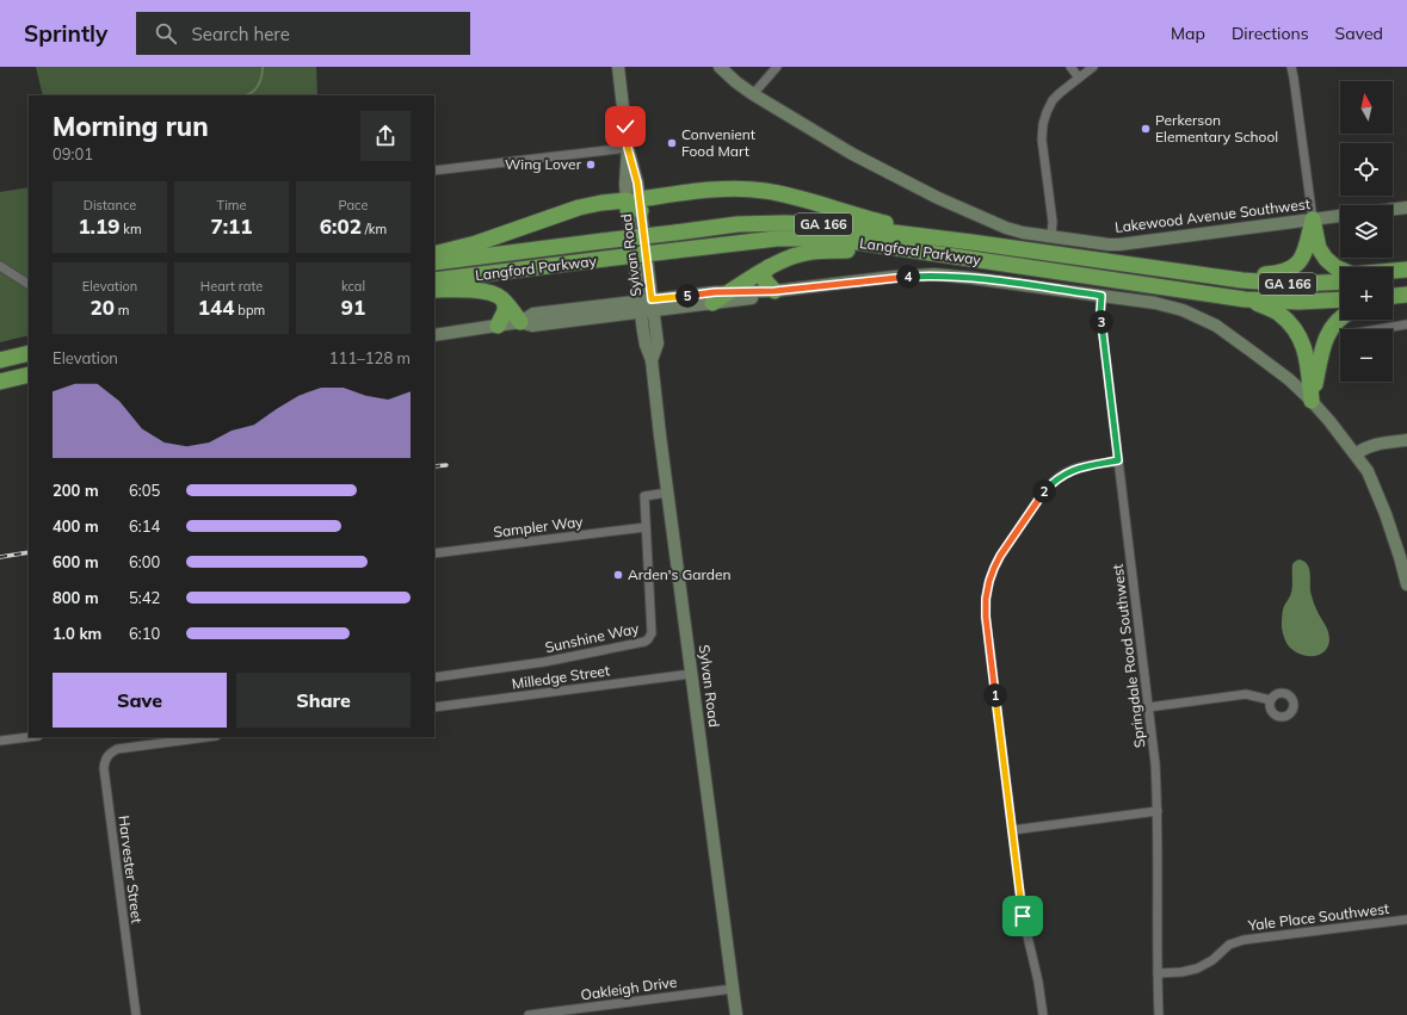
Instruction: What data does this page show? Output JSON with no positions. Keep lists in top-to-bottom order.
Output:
{
  "streets": {
    "highway": ["GA 166", "Langford Parkway"],
    "street": [
      "Lakewood Avenue Southwest",
      "Sylvan Road",
      "Sampler Way",
      "Sunshine Way",
      "Springdale Road Southwest",
      "Milledge Street",
      "Harvester Street",
      "Yale Place Southwest",
      "Oakleigh Drive"
    ]
  },
  "crossings": [
    ["Sylvan Road", "Sunshine Way"],
    ["Sylvan Road", "Milledge Street"],
    ["Sylvan Road", "Oakleigh Drive"],
    ["Sampler Way", "Sunshine Way"],
    ["Springdale Road Southwest", "Yale Place Southwest"]
  ],
  "places": [
    "Perkerson Elementary School",
    "Convenient Food Mart",
    "Wing Lover",
    "Arden's Garden"
  ],
  "north": "top",
  "page": {
    "header": "Sprintly",
    "search": "Search here",
    "nav": ["Map", "Directions", "Saved"],
    "map_buttons": ["+", "−"],
    "heading": ["Morning run", "09:01"],
    "stats": [
      ["Distance", "1.19 km"],
      ["Time", "7:11"],
      ["Pace", "6:02 /km"],
      ["Elevation", "20 m"],
      ["Heart rate", "144 bpm"],
      ["kcal", "91"]
    ],
    "pins": [
      "4",
      "5",
      "3",
      "2",
      "1"
    ],
    "chart": ["Elevation", "111–128 m"],
    "list": [
      {
        "name": "200 m",
        "note": "6:05"
      },
      {
        "name": "400 m",
        "note": "6:14"
      },
      {
        "name": "600 m",
        "note": "6:00"
      },
      {
        "name": "800 m",
        "note": "5:42"
      },
      {
        "name": "1.0 km",
        "note": "6:10"
      }
    ],
    "buttons": ["Save", "Share"]
  }
}
